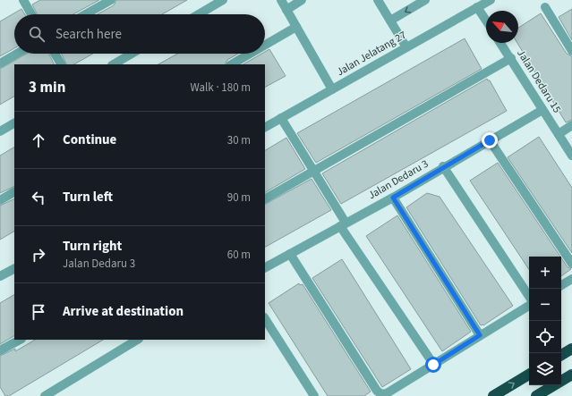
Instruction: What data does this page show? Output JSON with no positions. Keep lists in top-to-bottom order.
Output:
{
  "streets": {
    "street": ["Jalan Jelatang 27", "Jalan Dedaru 15", "Jalan Dedaru 3"]
  },
  "crossings": [
    ["Jalan Dedaru 15", "Jalan Dedaru 3"]
  ],
  "north": "top left",
  "page": {
    "search": "Search here",
    "heading": ["3 min", "Walk · 180 m"],
    "list": [
      ["Continue", "30 m"],
      ["Turn left", "90 m"],
      ["Turn right", "Jalan Dedaru 3", "60 m"],
      "Arrive at destination"
    ],
    "map_buttons": ["+", "−"]
  }
}
